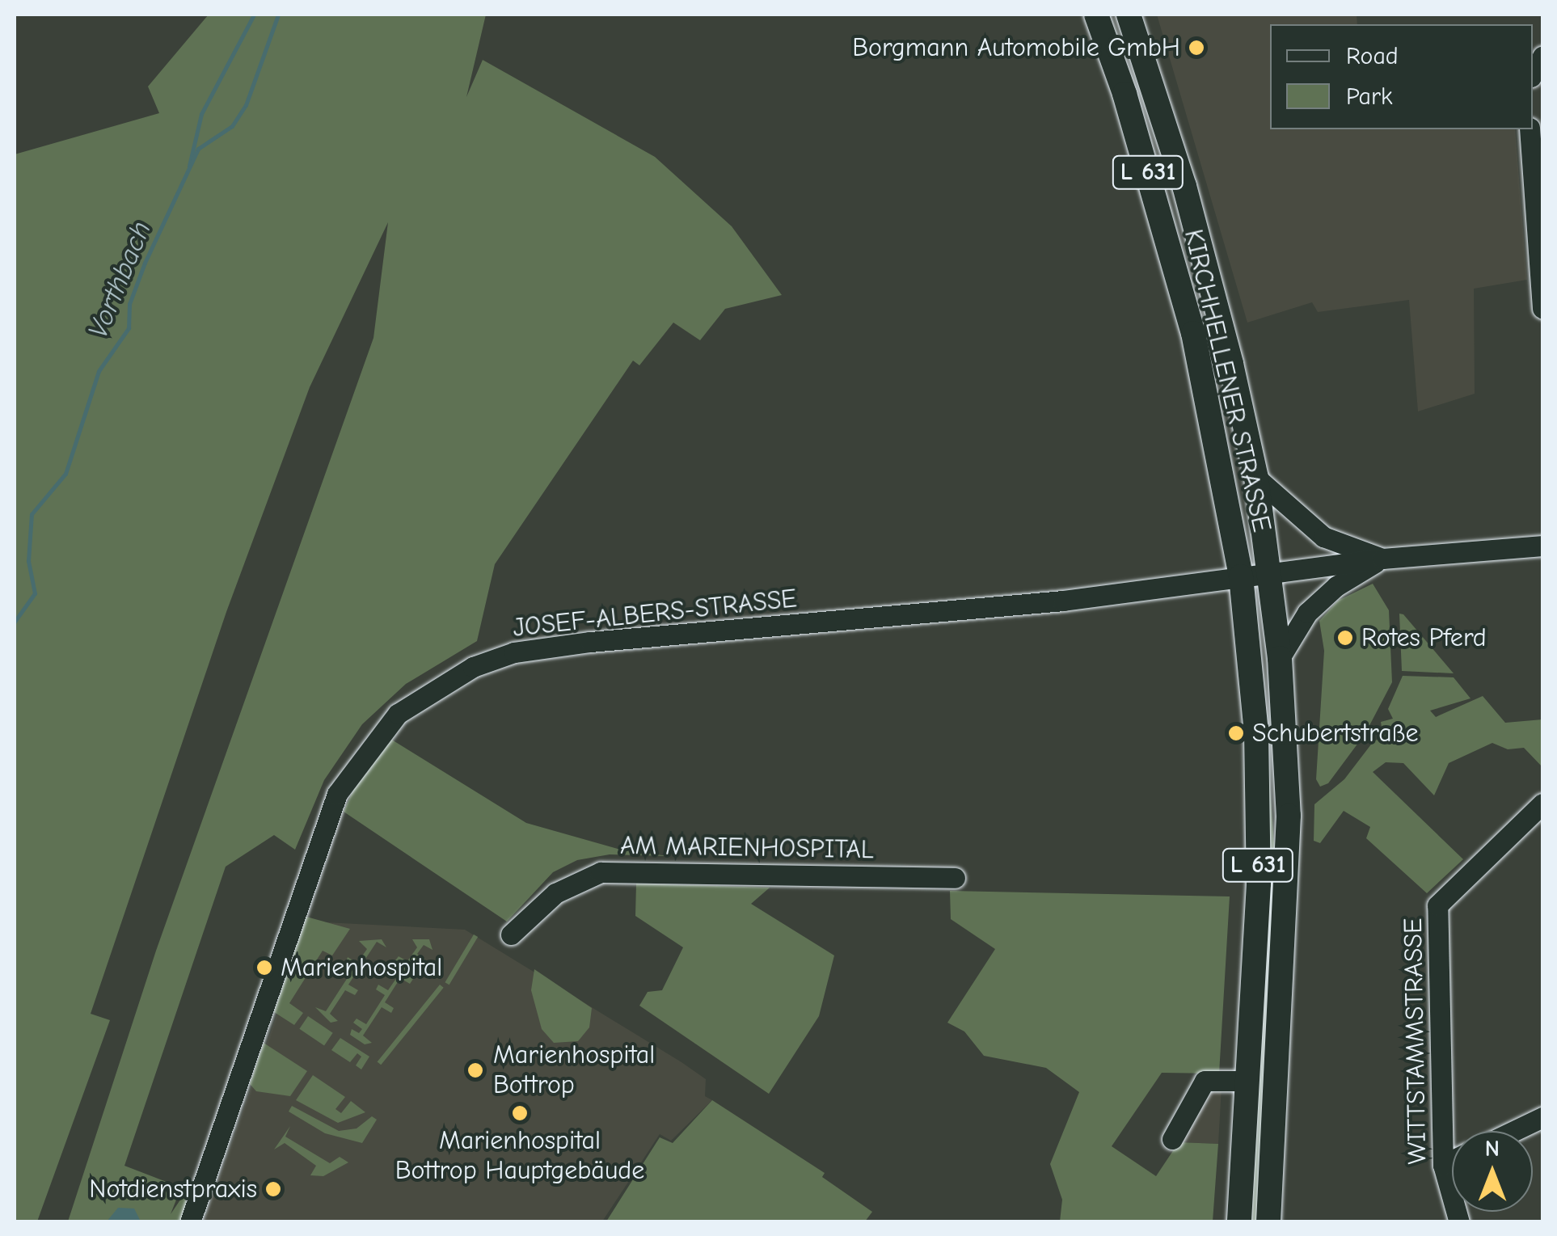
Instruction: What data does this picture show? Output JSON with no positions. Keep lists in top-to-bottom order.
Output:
{
  "streets": {
    "main road": ["L 631", "KIRCHHELLENER STRASSE"],
    "street": ["JOSEF-ALBERS-STRASSE", "AM MARIENHOSPITAL", "WITTSTAMMSTRASSE"]
  },
  "crossings": [
    ["KIRCHHELLENER STRASSE", "JOSEF-ALBERS-STRASSE"]
  ],
  "water": ["Vorthbach"],
  "places": [
    "Borgmann Automobile GmbH",
    "Rotes Pferd",
    "Schubertstraße",
    "Marienhospital",
    "Marienhospital Bottrop",
    "Marienhospital Bottrop Hauptgebäude",
    "Notdienstpraxis"
  ],
  "legend": ["Road", "Park"],
  "north": "top"
}
